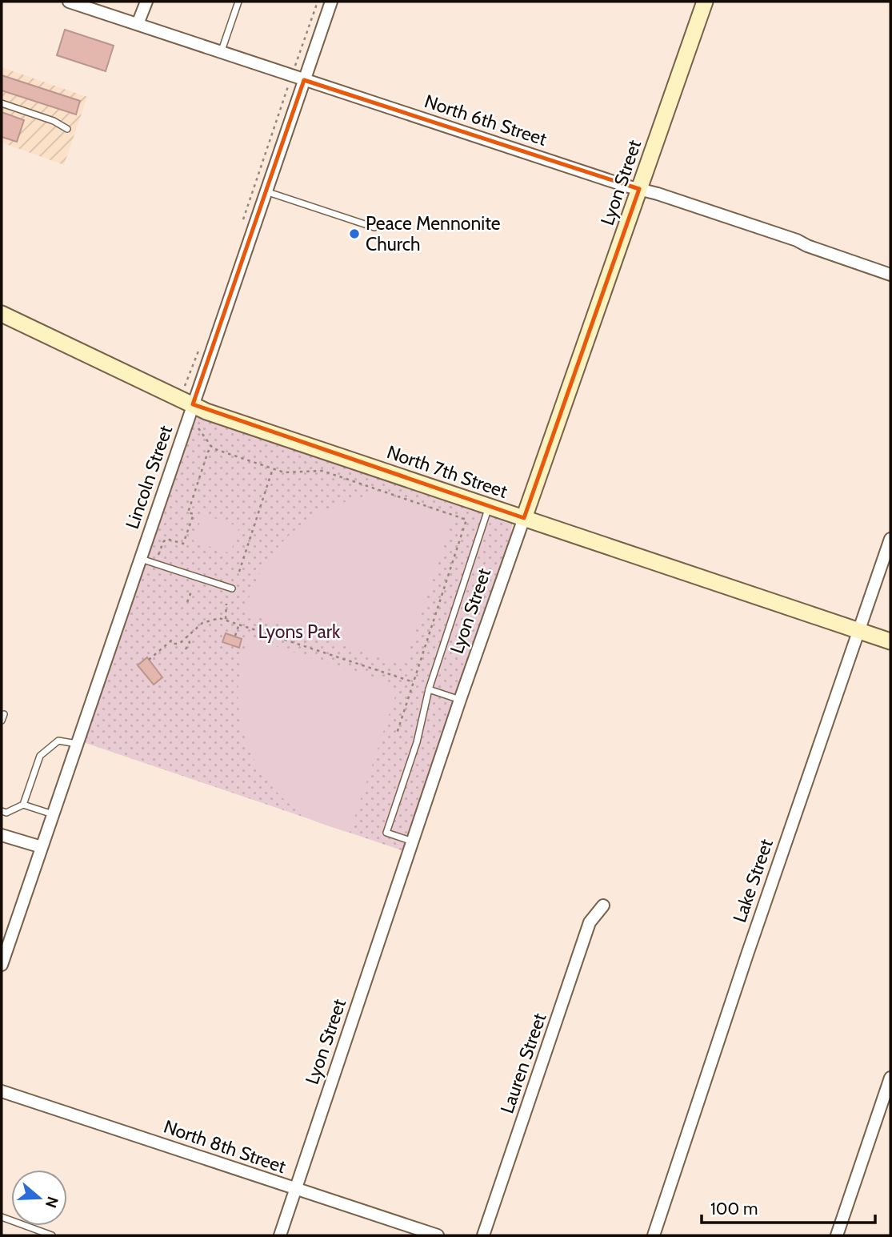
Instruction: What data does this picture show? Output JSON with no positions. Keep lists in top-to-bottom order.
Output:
{
  "streets": {
    "street": [
      "North 6th Street",
      "Lyon Street",
      "North 7th Street",
      "Lincoln Street",
      "Lake Street",
      "Lauren Street",
      "North 8th Street"
    ]
  },
  "crossings": [
    ["North 6th Street", "Lyon Street"],
    ["North 6th Street", "Lincoln Street"],
    ["Lyon Street", "North 7th Street"],
    ["Lyon Street", "North 8th Street"],
    ["North 7th Street", "Lincoln Street"],
    ["North 7th Street", "Lake Street"]
  ],
  "parks": ["Lyons Park"],
  "places": ["Peace Mennonite Church"],
  "scale_bar": "100 m",
  "north": "right"
}
